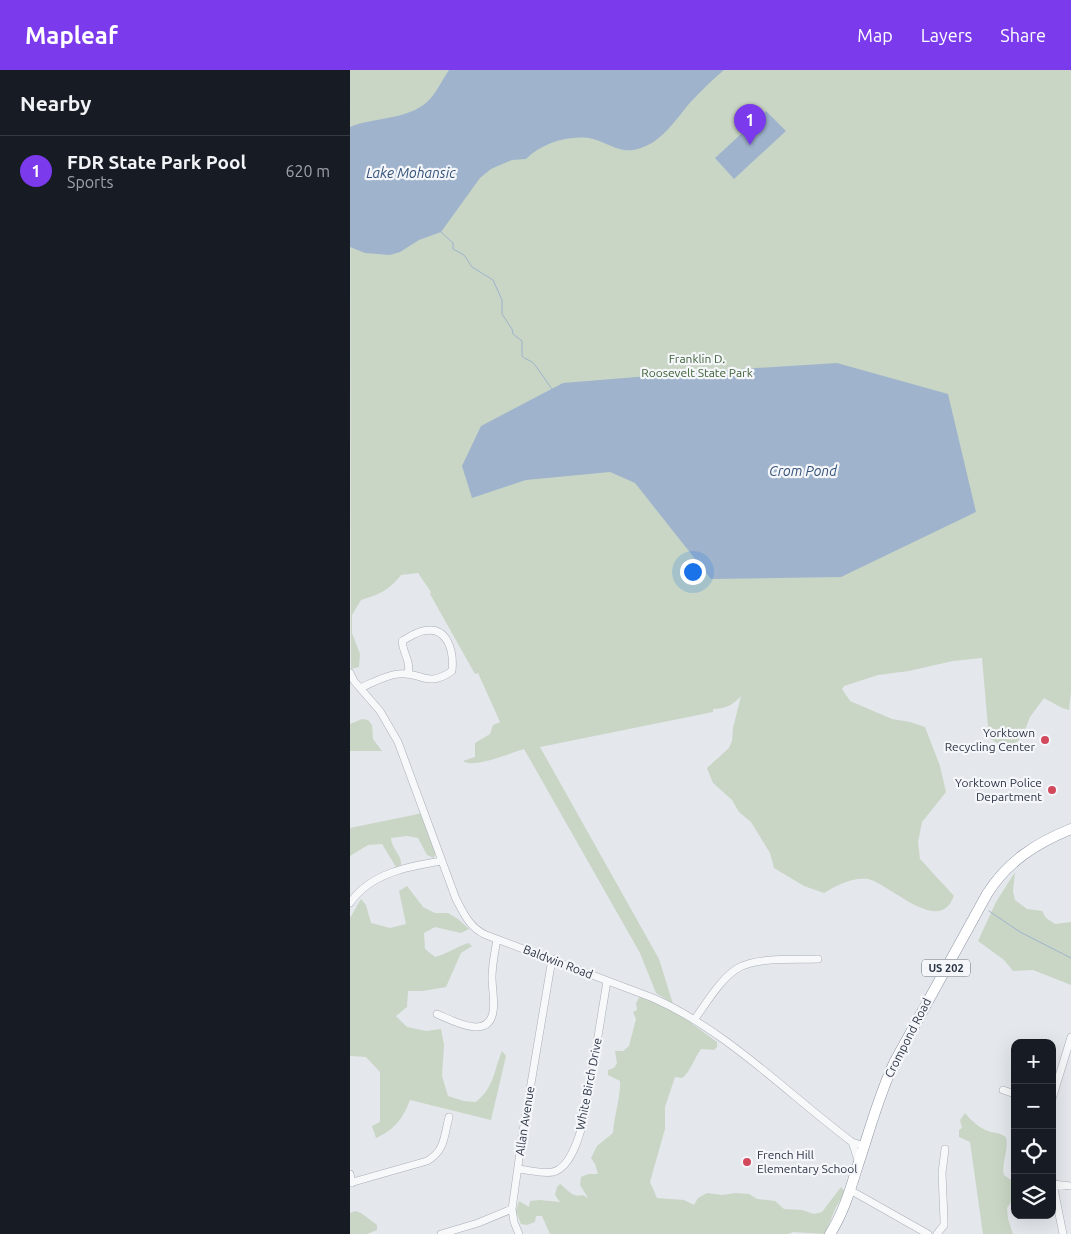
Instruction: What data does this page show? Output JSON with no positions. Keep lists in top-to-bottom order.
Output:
{
  "streets": {
    "highway": ["US 202", "Crompond Road"],
    "street": ["Baldwin Road", "White Birch Drive", "Allan Avenue"]
  },
  "crossings": [
    ["Baldwin Road", "Crompond Road"],
    ["Baldwin Road", "White Birch Drive"],
    ["Baldwin Road", "Allan Avenue"],
    ["White Birch Drive", "Allan Avenue"]
  ],
  "water": ["Lake Mohansic", "Crom Pond"],
  "parks": ["Franklin D. Roosevelt State Park"],
  "places": ["Yorktown Recycling Center", "Yorktown Police Department", "French Hill Elementary School"],
  "page": {
    "header": "Mapleaf",
    "nav": ["Map", "Layers", "Share"],
    "heading": "Nearby",
    "pins": "1",
    "list": [
      {
        "mark": "1",
        "name": "FDR State Park Pool",
        "note": "Sports",
        "value": "620 m"
      }
    ],
    "map_buttons": ["+", "−"]
  }
}
